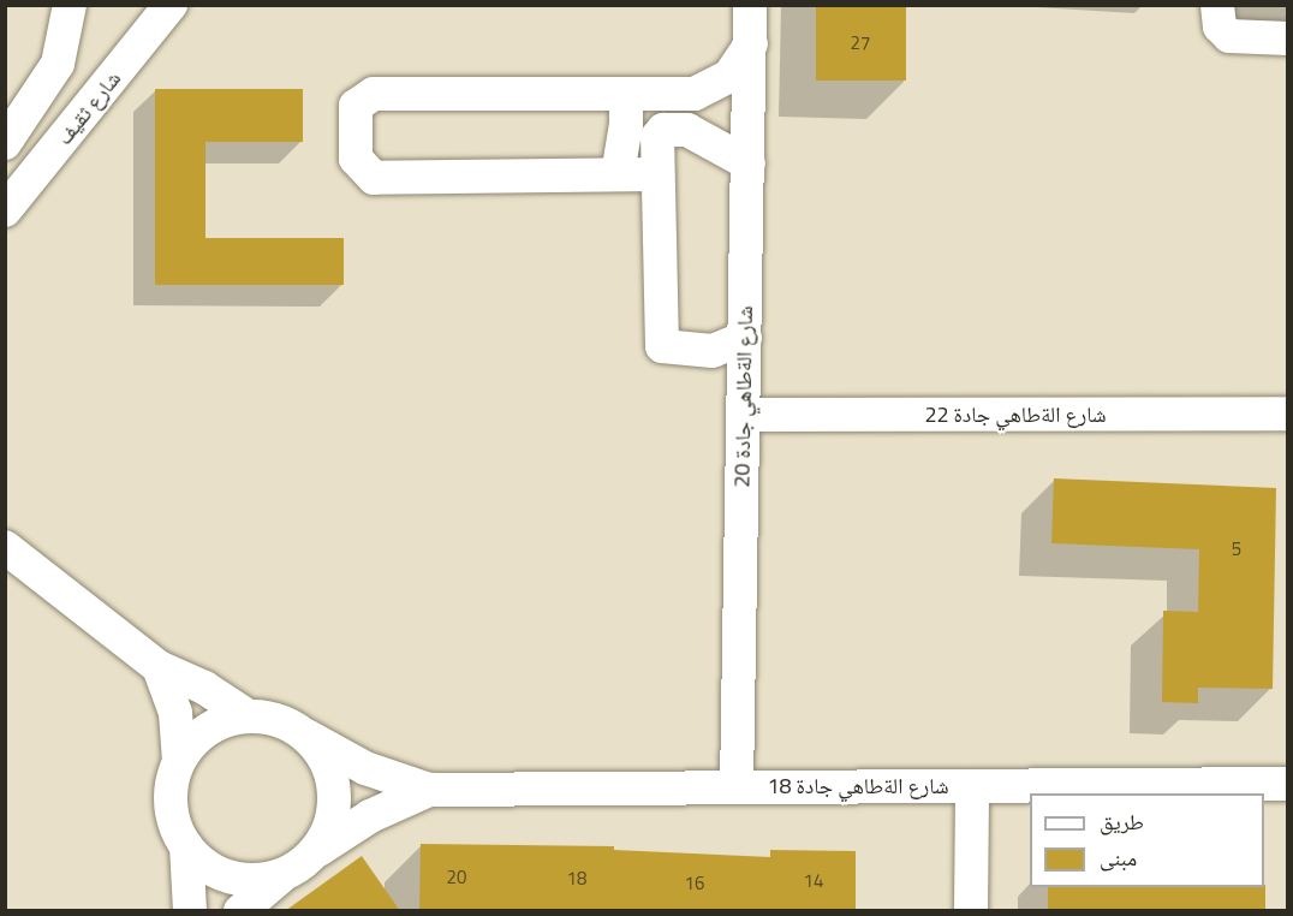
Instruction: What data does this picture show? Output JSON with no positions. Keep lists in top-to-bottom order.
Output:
{
  "streets": {
    "street": [
      "شارع ثقيف",
      "شارع الةطاهي جادة 20",
      "شارع الةطاهي جادة 22",
      "شارع الةطاهي جادة 18"
    ]
  },
  "crossings": [
    ["شارع الةطاهي جادة 20", "شارع الةطاهي جادة 22"],
    ["شارع الةطاهي جادة 20", "شارع الةطاهي جادة 18"]
  ],
  "house_numbers": [
    "27",
    "5",
    "20",
    "18",
    "14",
    "16"
  ],
  "legend": ["طريق", "مبنى"]
}
